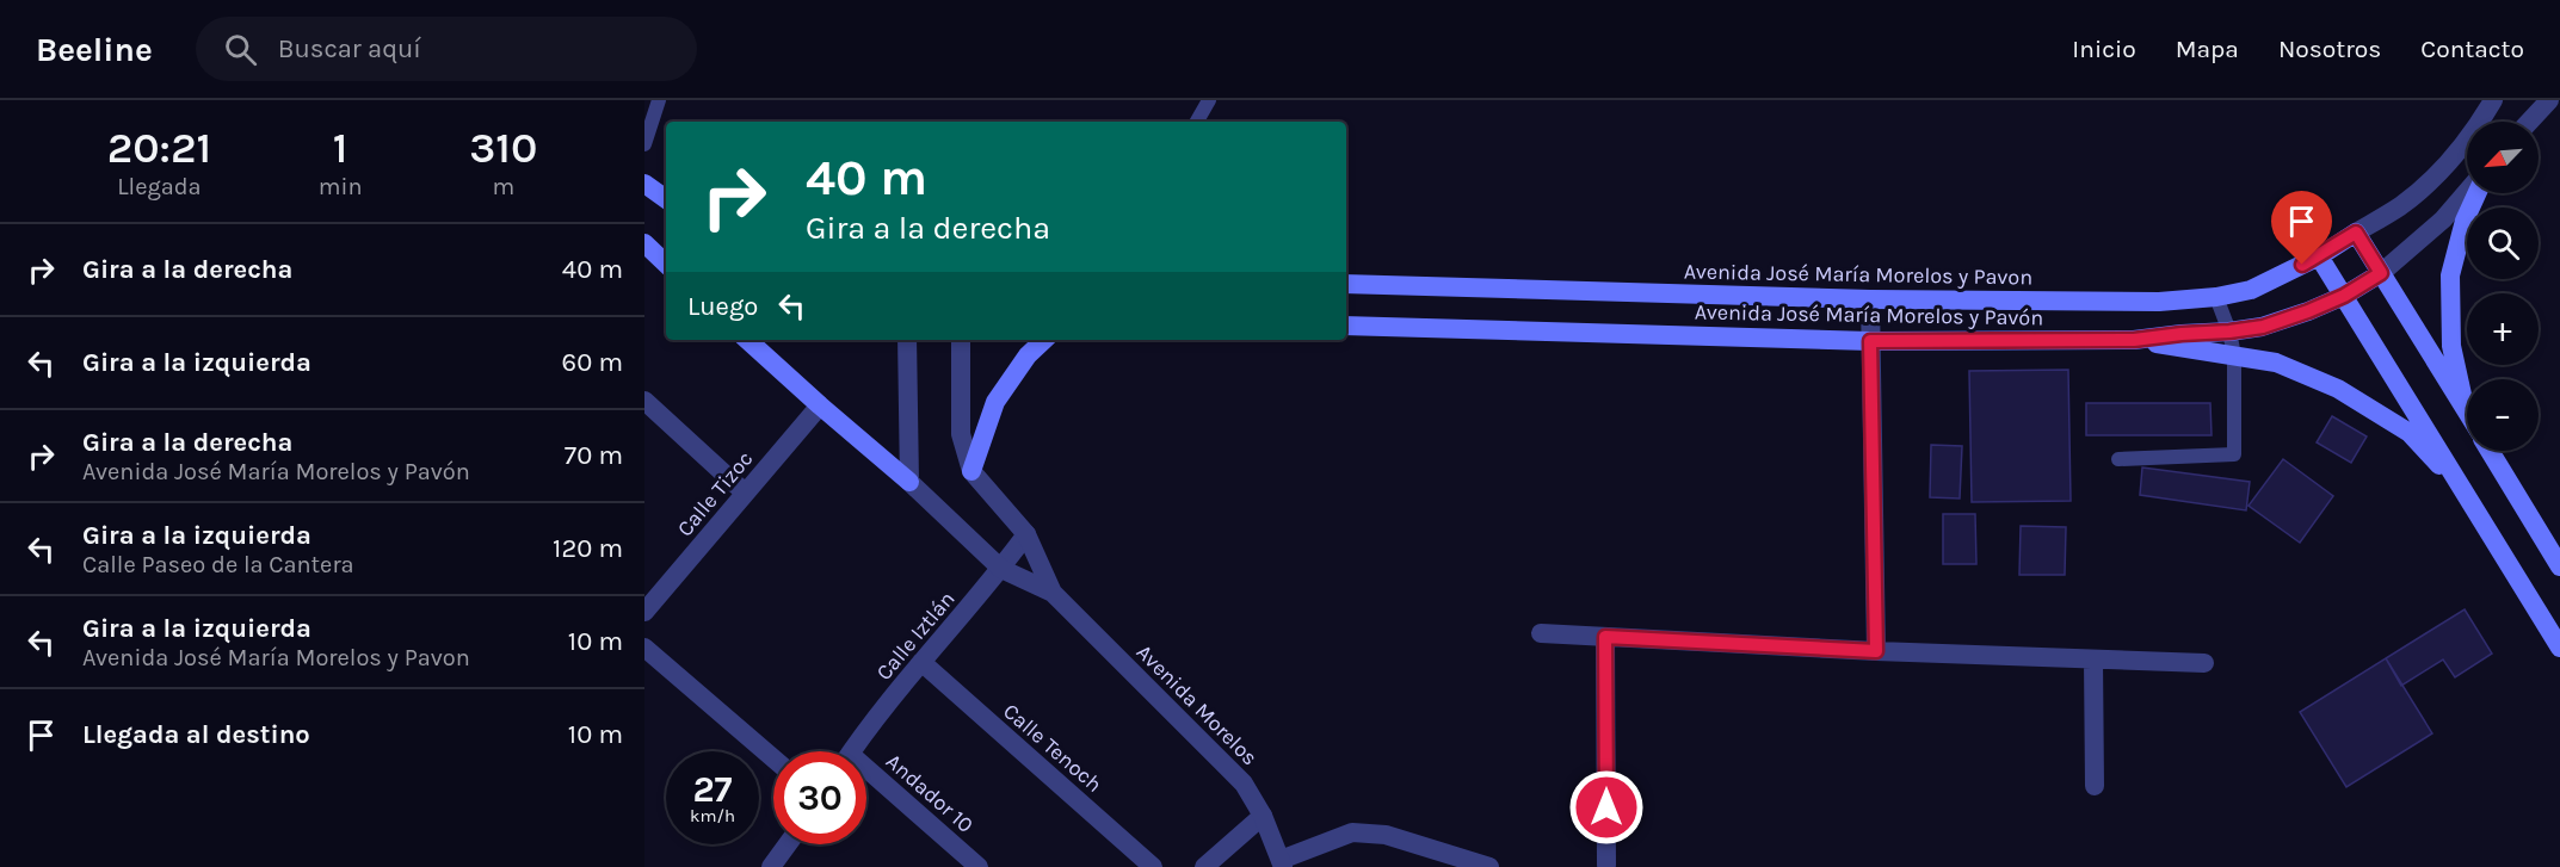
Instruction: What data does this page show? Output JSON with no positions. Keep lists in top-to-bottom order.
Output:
{
  "streets": {
    "main road": ["Avenida José María Morelos y Pavon", "Avenida José María Morelos y Pavón"],
    "street": [
      "Calle Tizoc",
      "Calle Iztlán",
      "Avenida Morelos",
      "Calle Tenoch",
      "Andador 10"
    ]
  },
  "crossings": [
    ["Calle Iztlán", "Avenida Morelos"],
    ["Calle Iztlán", "Calle Tenoch"]
  ],
  "north": "bottom left",
  "page": {
    "header": "Beeline",
    "search": "Buscar aquí",
    "nav": [
      "Inicio",
      "Mapa",
      "Nosotros",
      "Contacto"
    ],
    "eta": [
      "20:21",
      "Llegada",
      "1",
      "min",
      "310",
      "m"
    ],
    "map_buttons": ["+", "−"],
    "turn": ["40 m", "Gira a la derecha"],
    "list": [
      {
        "name": "Gira a la derecha",
        "value": "40 m"
      },
      {
        "name": "Gira a la izquierda",
        "value": "60 m"
      },
      {
        "name": "Gira a la derecha",
        "note": "Avenida José María Morelos y Pavón",
        "value": "70 m"
      },
      {
        "name": "Gira a la izquierda",
        "note": "Calle Paseo de la Cantera",
        "value": "120 m"
      },
      {
        "name": "Gira a la izquierda",
        "note": "Avenida José María Morelos y Pavon",
        "value": "10 m"
      },
      {
        "name": "Llegada al destino",
        "value": "10 m"
      }
    ],
    "then": "Luego",
    "speed": "27 km/h",
    "limit": "30"
  }
}
